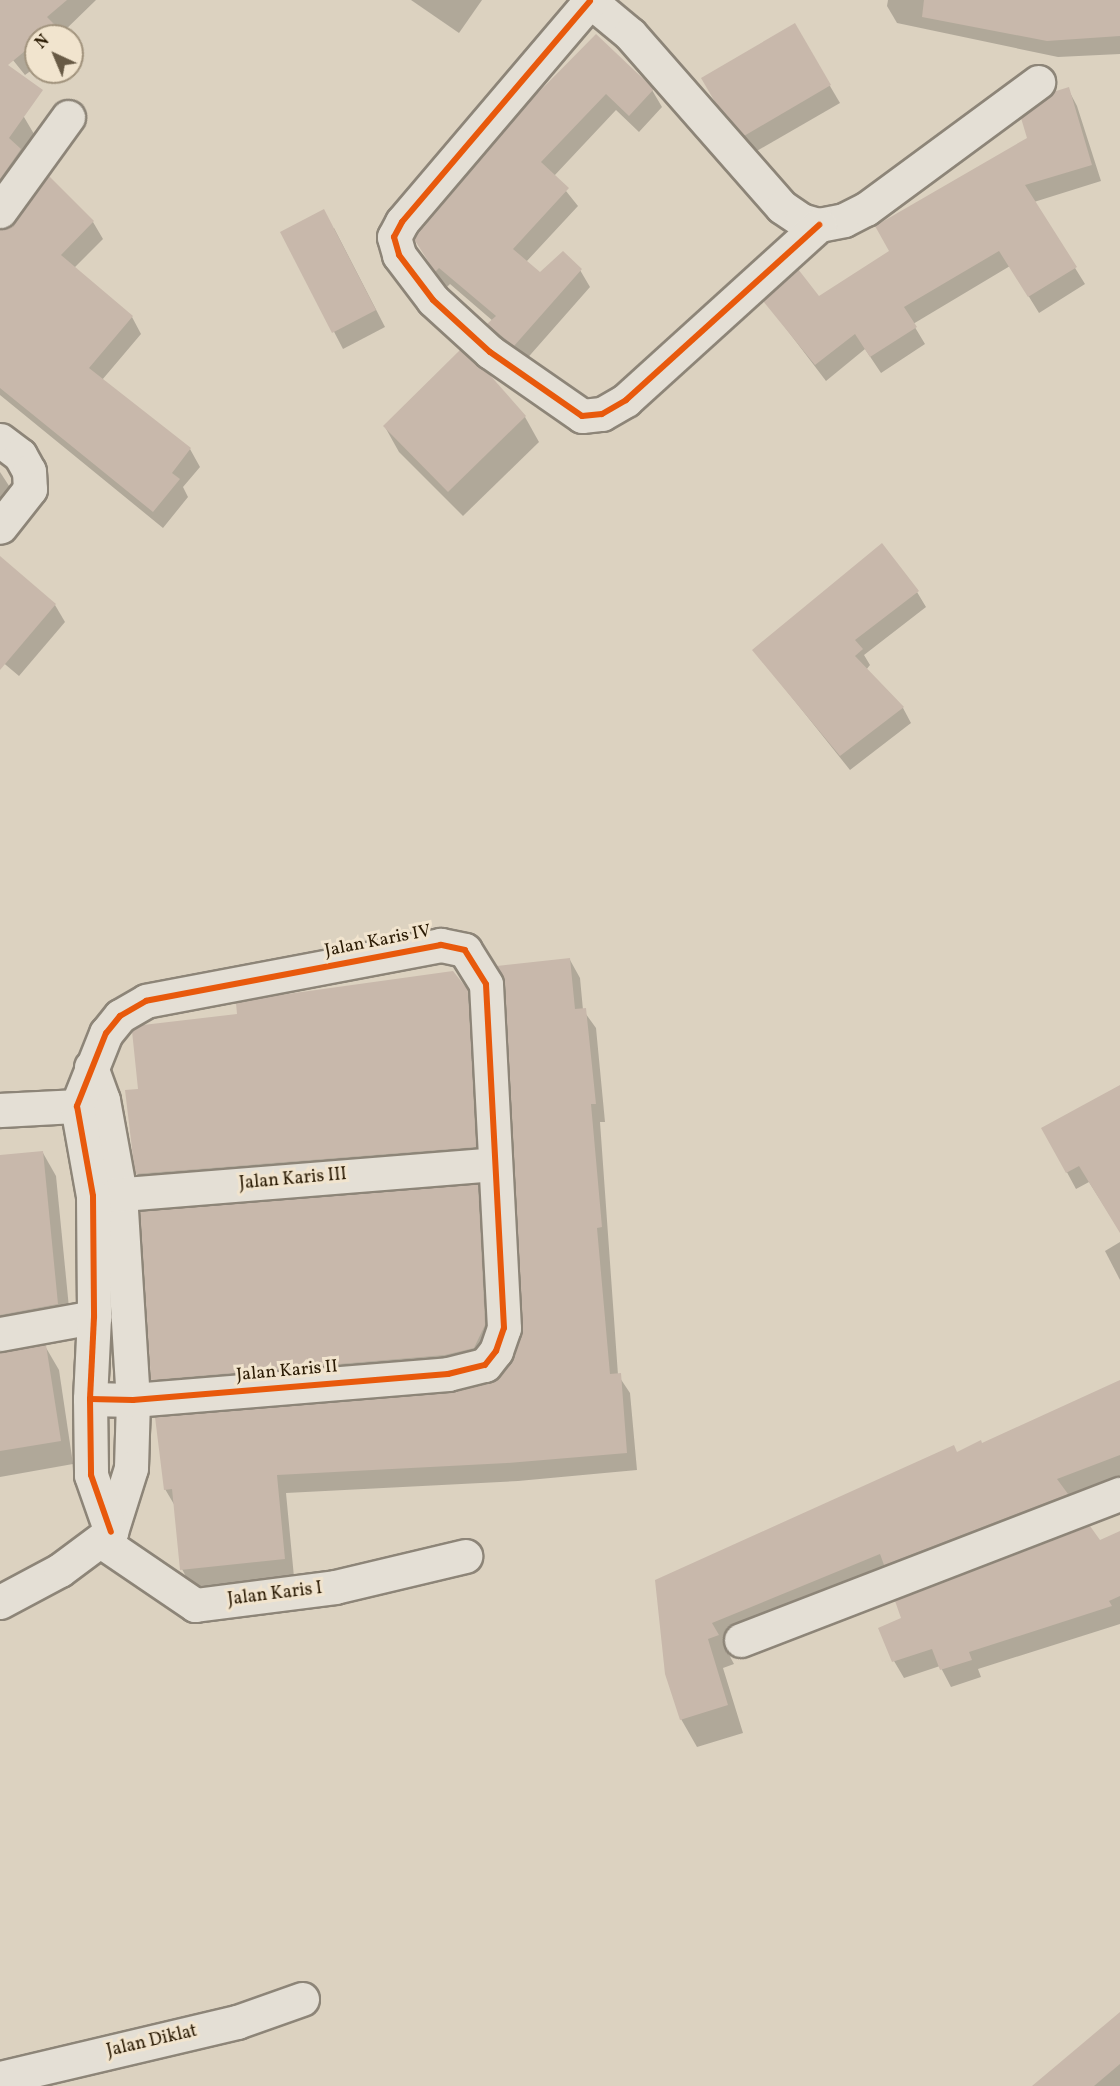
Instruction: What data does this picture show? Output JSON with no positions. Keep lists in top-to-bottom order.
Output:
{
  "streets": {
    "street": [
      "Jalan Karis IV",
      "Jalan Karis III",
      "Jalan Karis II",
      "Jalan Karis I",
      "Jalan Diklat"
    ]
  },
  "crossings": [
    ["Jalan Karis IV", "Jalan Karis III"],
    ["Jalan Karis IV", "Jalan Karis II"]
  ],
  "north": "top left"
}
